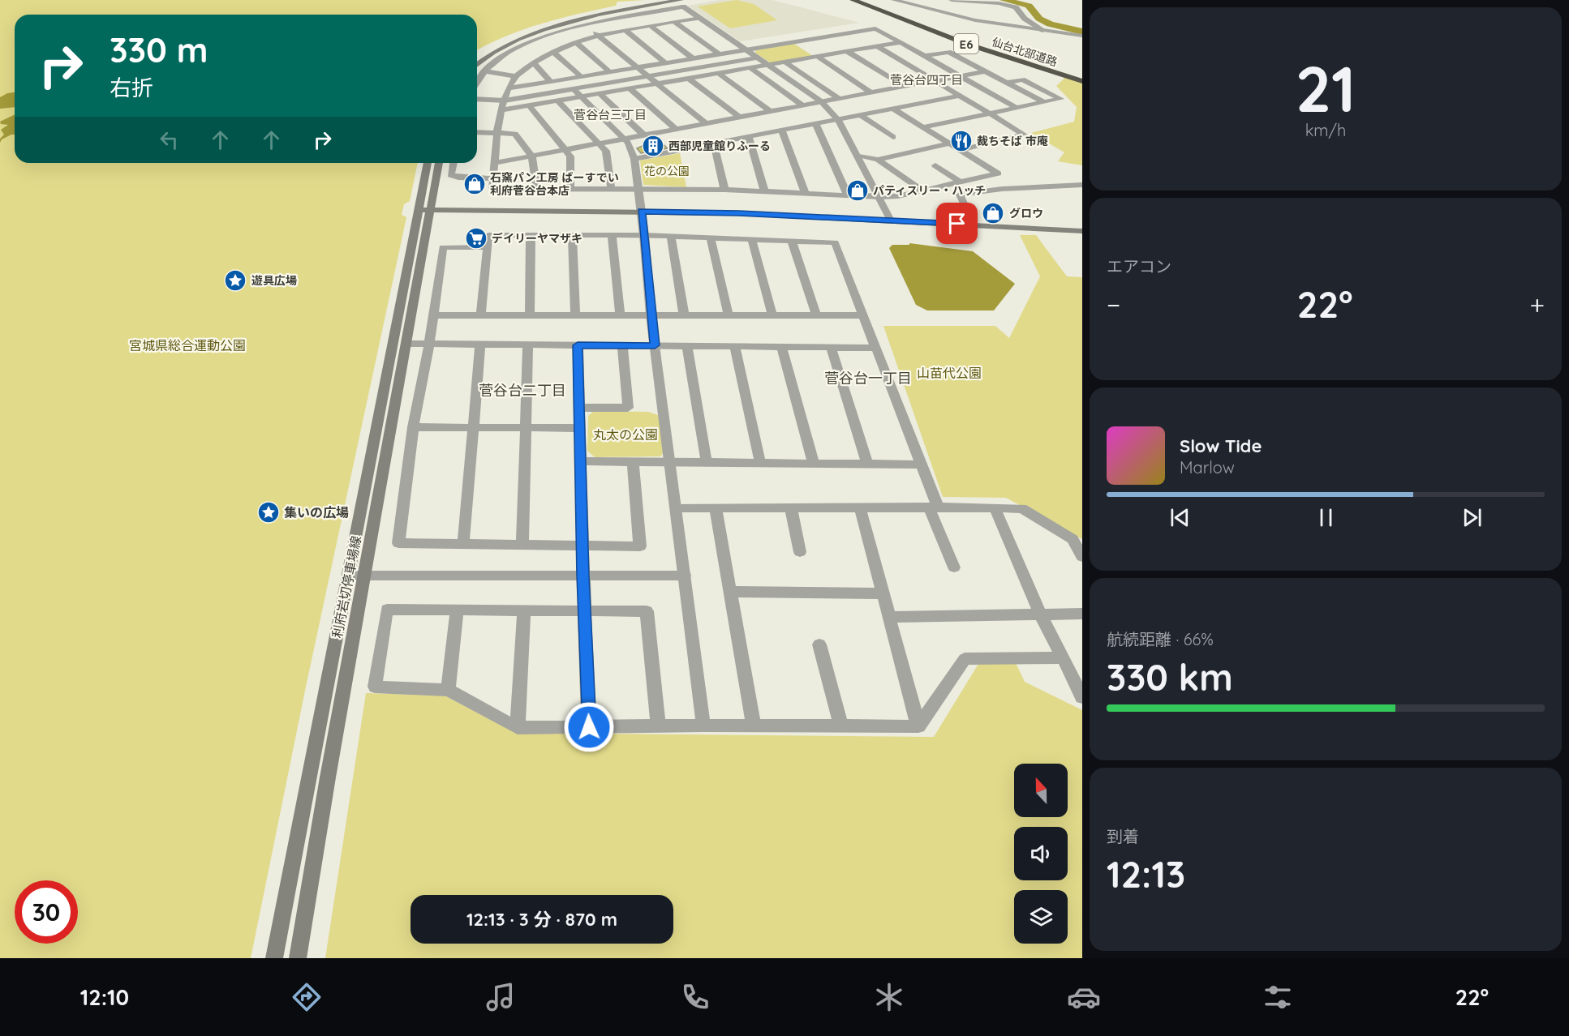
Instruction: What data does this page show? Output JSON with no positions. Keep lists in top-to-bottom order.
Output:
{
  "streets": {
    "highway": ["E6", "仙台北部道路"],
    "main road": ["利府岩切停車場線"]
  },
  "districts": [
    "菅谷台四丁目",
    "菅谷台三丁目",
    "菅谷台一丁目",
    "菅谷台二丁目"
  ],
  "parks": [
    "花の公園",
    "宮城県総合運動公園",
    "山苗代公園",
    "丸太の公園"
  ],
  "places": {
    "restaurant": ["裁ちそば 市庵"],
    "building": ["西部児童館りふーる"],
    "shop": ["石窯パン工房 ばーすでい 利府菅谷台本店", "パティスリー・ハッチ", "グロウ"],
    "supermarket": ["デイリーヤマザキ"],
    "place": ["遊具広場", "集いの広場"]
  },
  "north": "top",
  "page": {
    "tile": [
      ["21", "km/h"],
      "エアコン",
      ["航続距離 · 66%", "330 km"],
      ["到着", "12:13"]
    ],
    "turn": ["330 m", "右折"],
    "heat": ["−", "22°", "+"],
    "song": ["Slow Tide", "Marlow"],
    "limit": "30",
    "trip": "12:13 · 3 分 · 870 m",
    "tabs": ["12:10", "22°"]
  }
}
